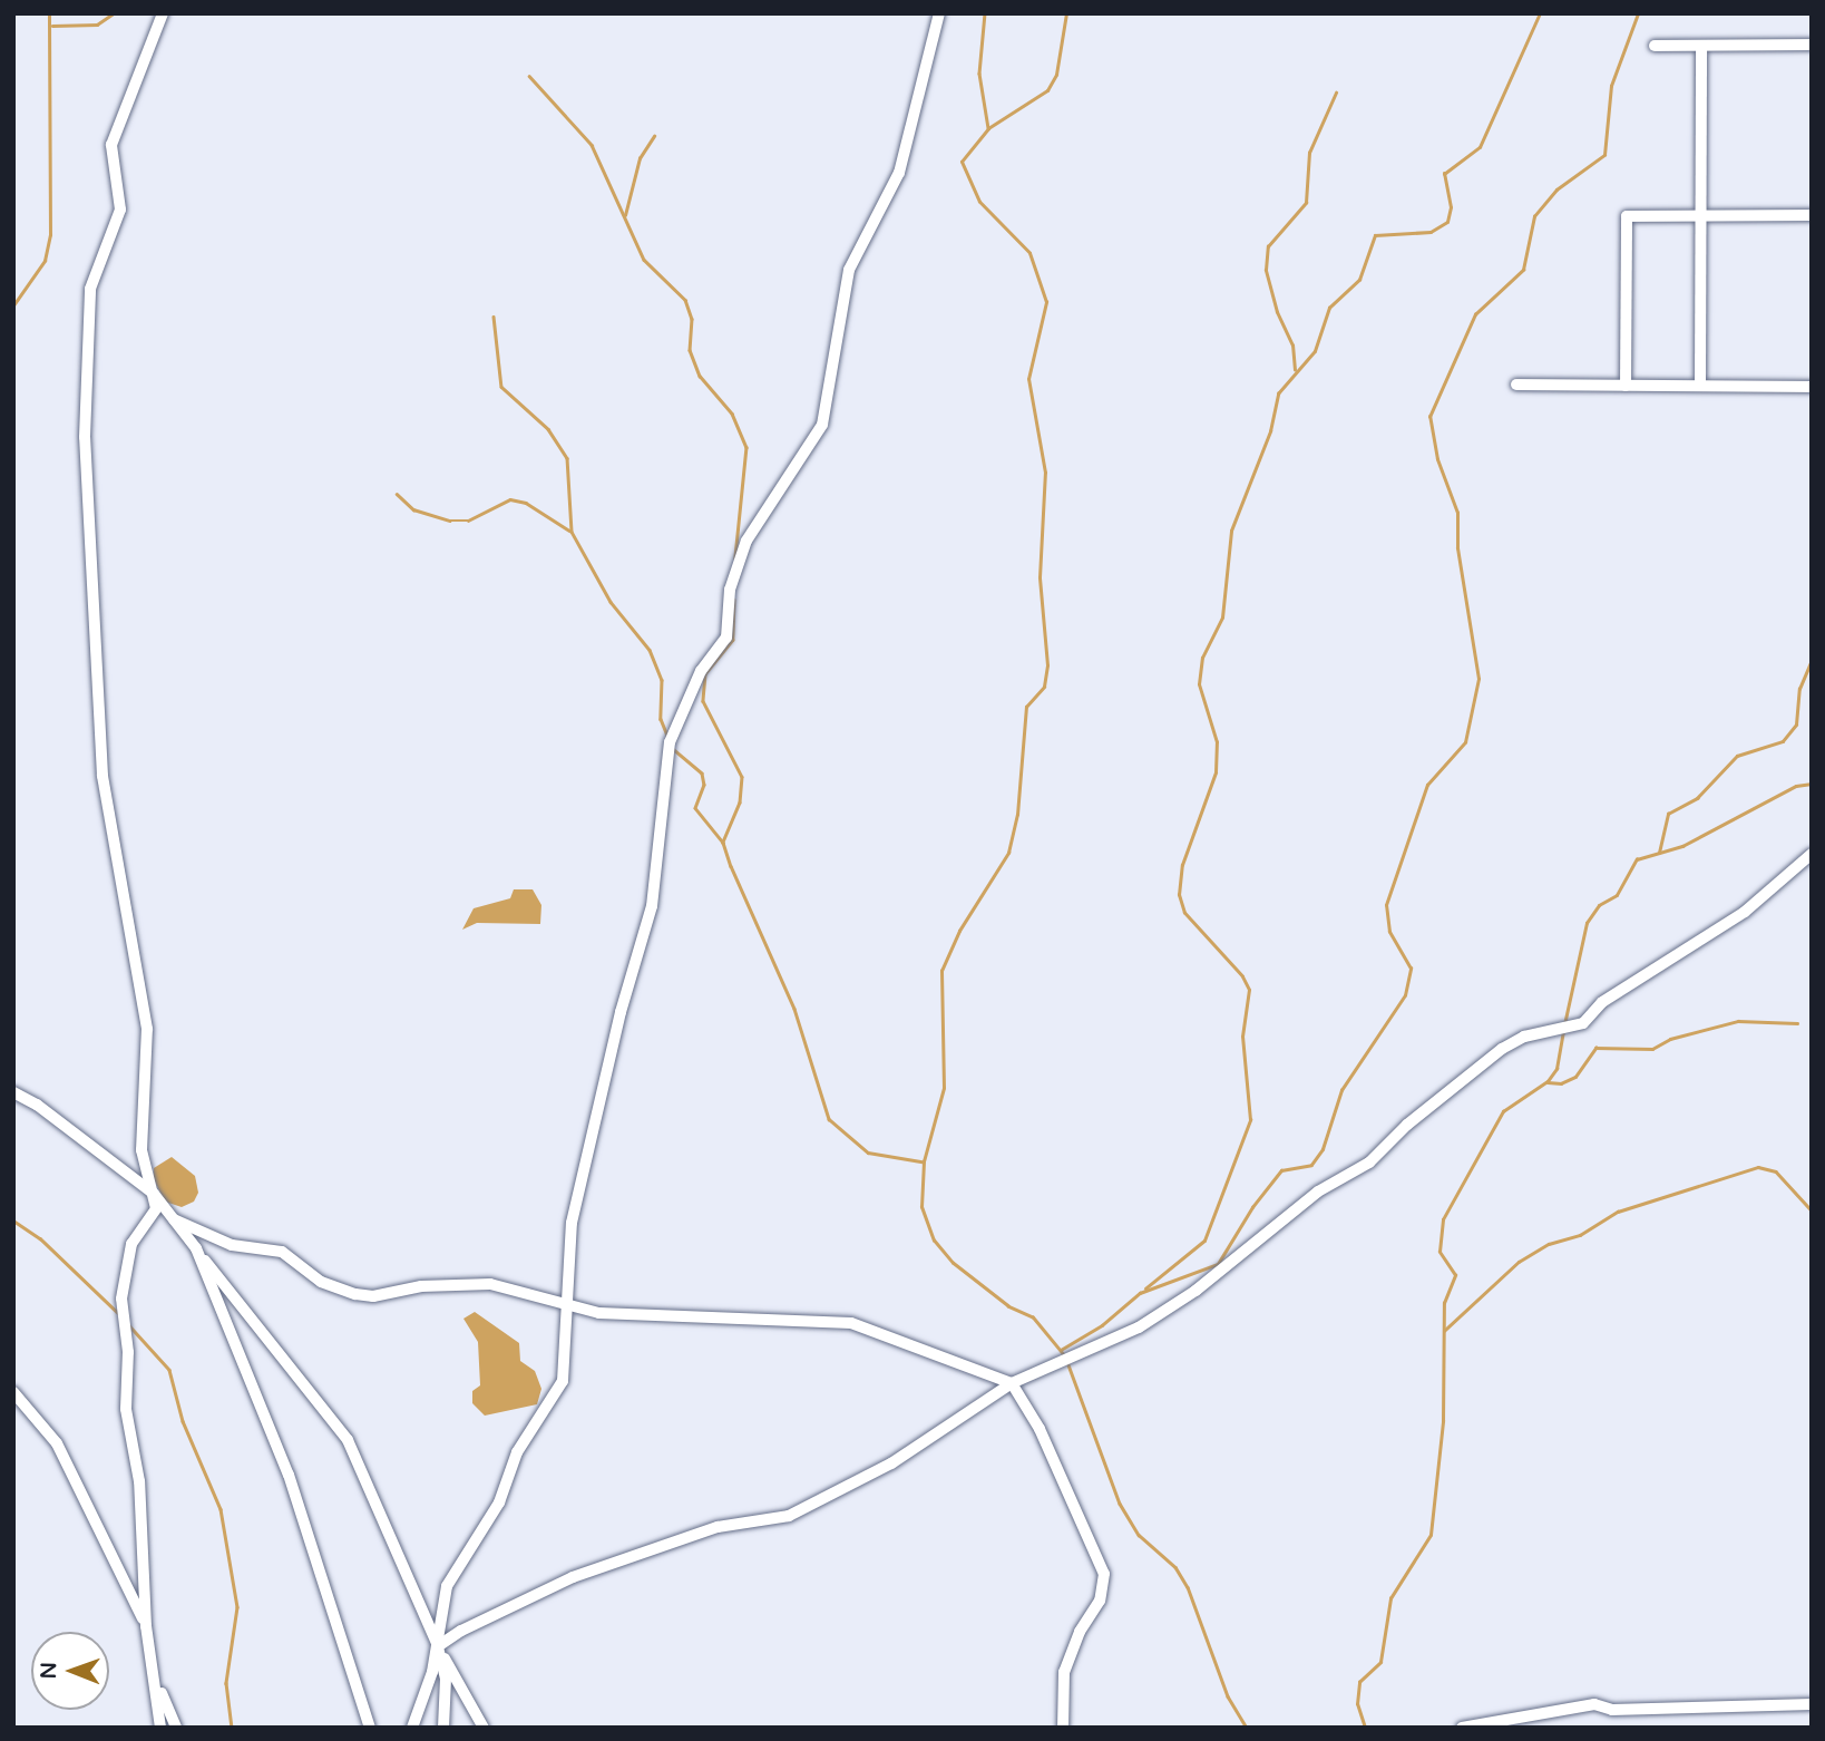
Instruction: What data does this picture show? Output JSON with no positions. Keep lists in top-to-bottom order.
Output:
{
  "north": "left"
}
